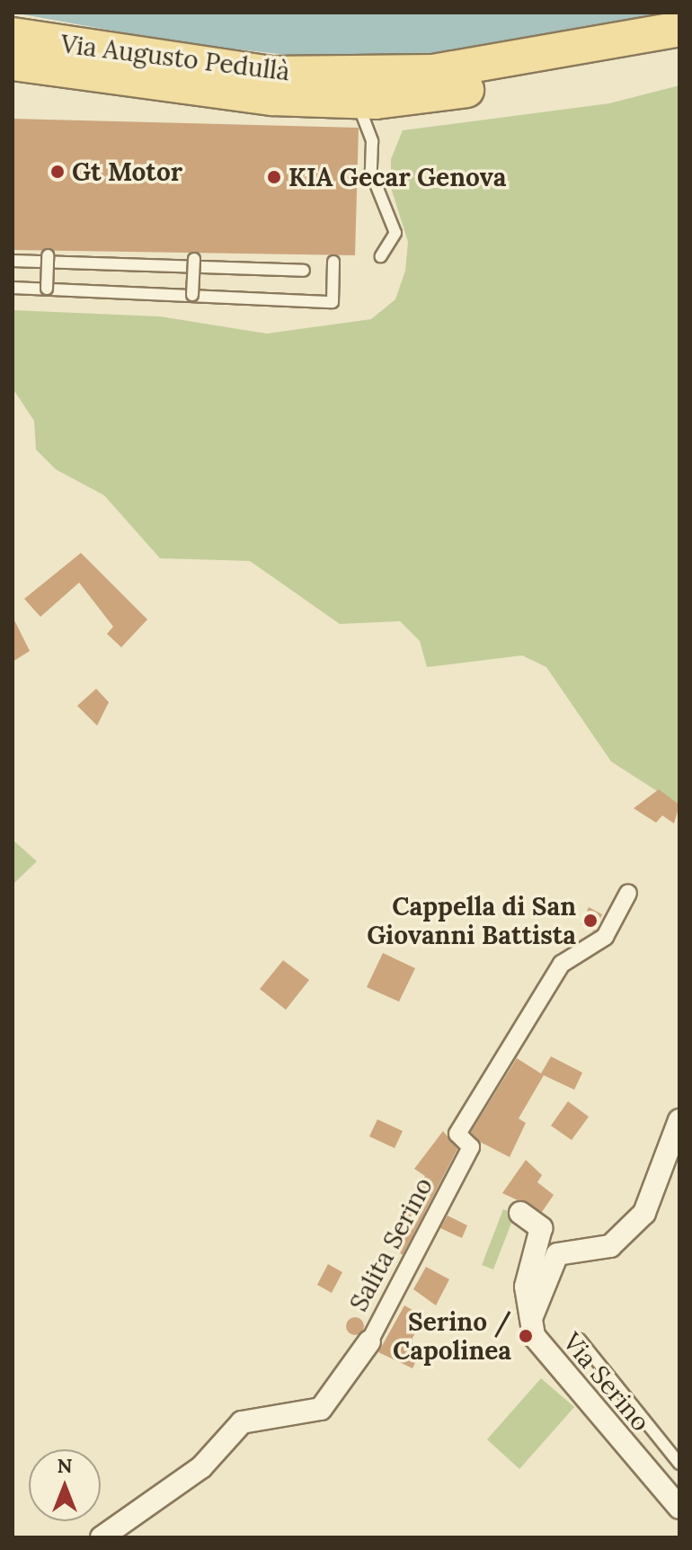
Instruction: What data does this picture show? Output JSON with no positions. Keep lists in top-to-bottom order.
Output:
{
  "streets": {
    "main road": ["Via Augusto Pedullà"],
    "street": ["Salita Serino", "Via Serino"]
  },
  "places": [
    "Gt Motor",
    "KIA Gecar Genova",
    "Cappella di San Giovanni Battista",
    "Serino / Capolinea"
  ],
  "north": "top"
}
